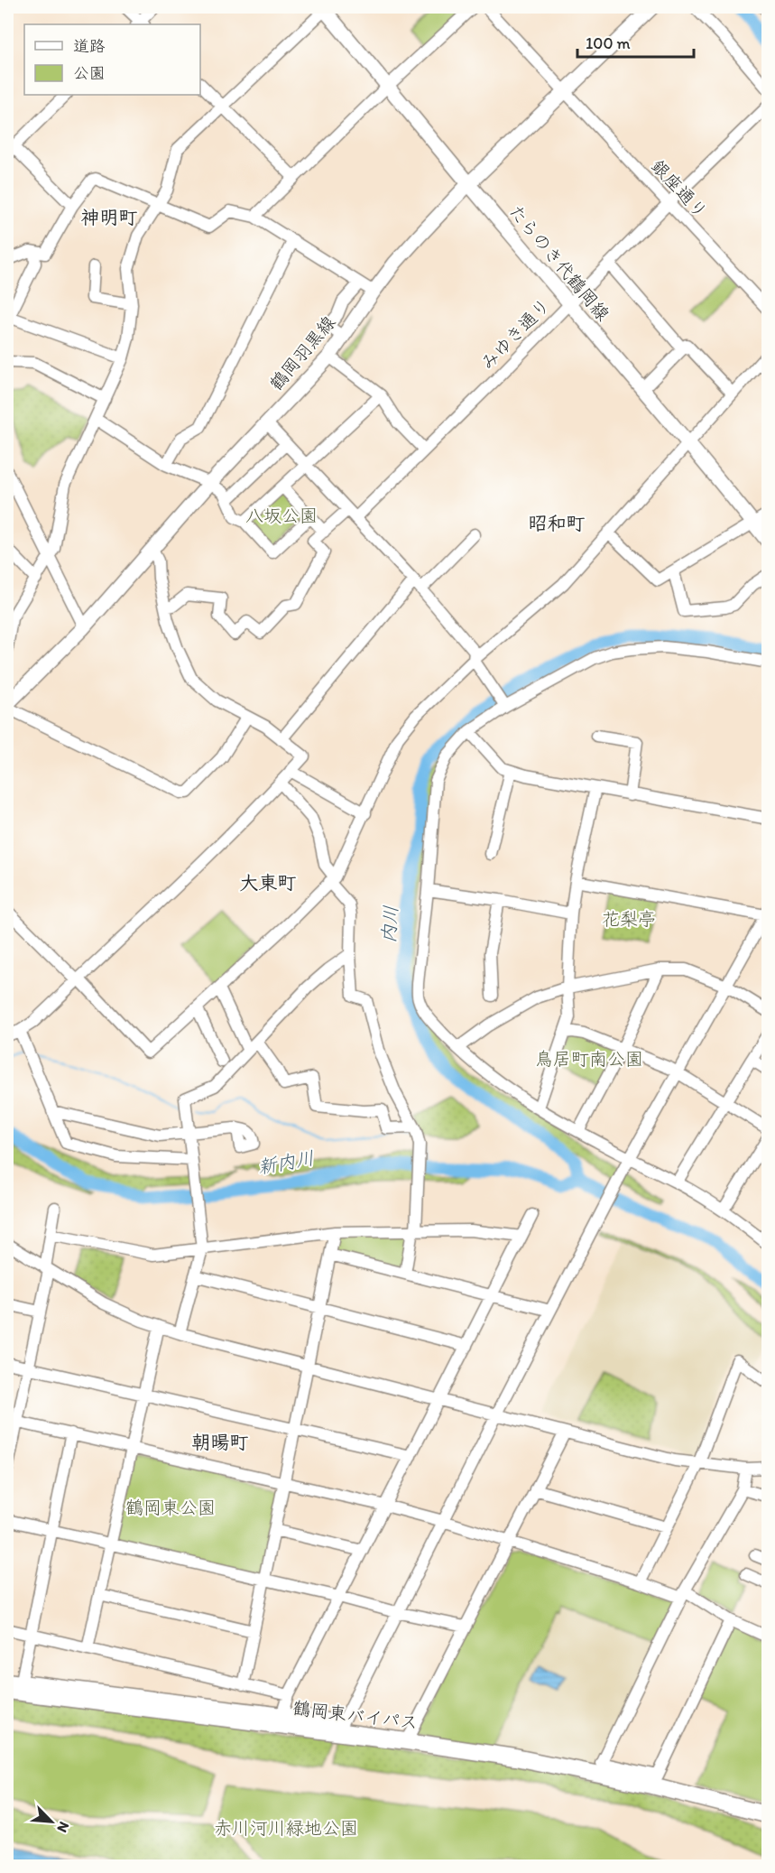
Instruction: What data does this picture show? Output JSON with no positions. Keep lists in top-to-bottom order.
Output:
{
  "streets": {
    "highway": ["鶴岡東バイパス"],
    "main road": ["たらのき代鶴岡線", "鶴岡羽黒線"],
    "street": ["銀座通り", "みゆき通り"]
  },
  "crossings": [
    ["銀座通り", "みゆき通り"],
    ["銀座通り", "鶴岡羽黒線"],
    ["たらのき代鶴岡線", "みゆき通り"],
    ["たらのき代鶴岡線", "鶴岡羽黒線"]
  ],
  "districts": [
    "神明町",
    "昭和町",
    "大東町",
    "朝暘町"
  ],
  "water": ["内川", "新内川"],
  "parks": [
    "八坂公園",
    "花梨亭",
    "鳥居町南公園",
    "鶴岡東公園",
    "赤川河川緑地公園"
  ],
  "legend": ["道路", "公園"],
  "scale_bar": "100 m",
  "north": "bottom right"
}
